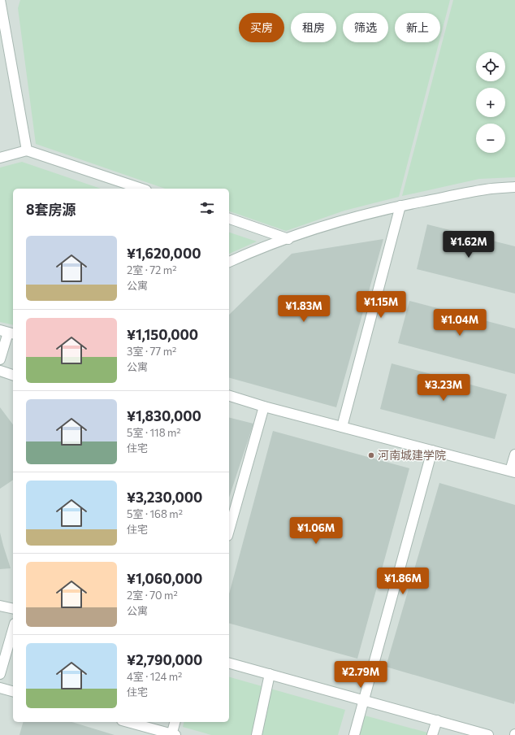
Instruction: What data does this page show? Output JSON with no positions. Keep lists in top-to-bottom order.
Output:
{
  "places": ["河南城建学院"],
  "page": {
    "chip": [
      "买房",
      "租房",
      "筛选",
      "新上"
    ],
    "map_buttons": ["+", "−"],
    "heading": "8套房源",
    "list": [
      {
        "name": "¥1,620,000",
        "note": "2室 · 72 m² · 公寓"
      },
      {
        "name": "¥1,150,000",
        "note": "3室 · 77 m² · 公寓"
      },
      {
        "name": "¥1,830,000",
        "note": "5室 · 118 m² · 住宅"
      },
      {
        "name": "¥3,230,000",
        "note": "5室 · 168 m² · 住宅"
      },
      {
        "name": "¥1,060,000",
        "note": "2室 · 70 m² · 公寓"
      },
      {
        "name": "¥2,790,000",
        "note": "4室 · 124 m² · 住宅"
      }
    ],
    "price": [
      "¥1.62M",
      "¥1.15M",
      "¥1.83M",
      "¥1.04M",
      "¥3.23M",
      "¥1.06M",
      "¥1.86M",
      "¥2.79M"
    ]
  }
}
